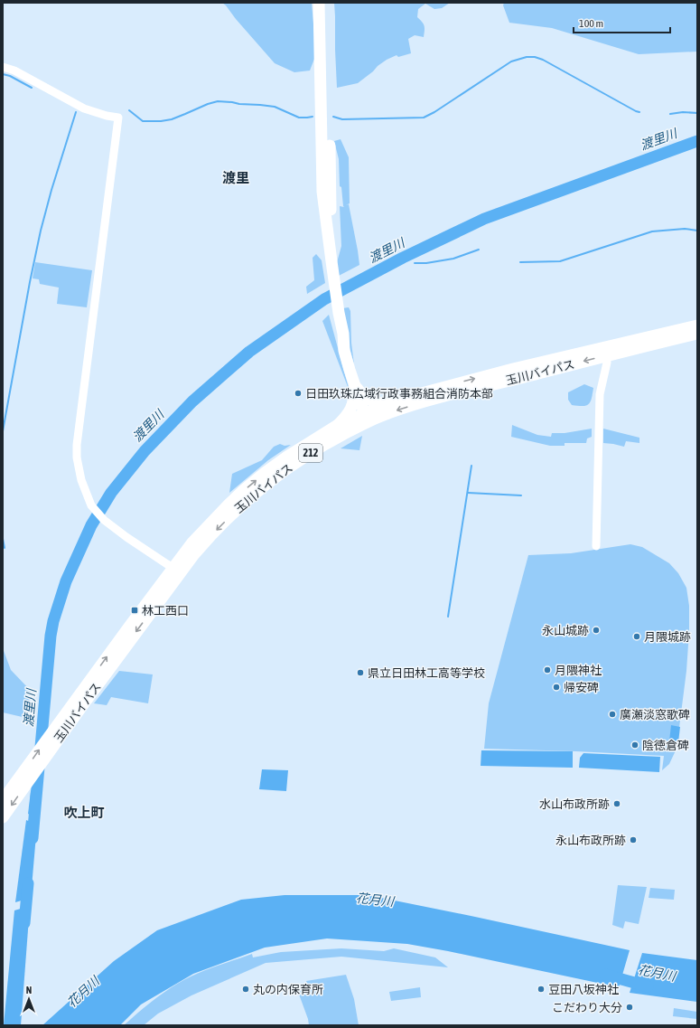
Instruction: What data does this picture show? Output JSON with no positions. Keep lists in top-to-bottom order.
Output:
{
  "streets": {
    "highway": ["玉川バイパス", "212"]
  },
  "districts": ["渡里", "吹上町"],
  "water": ["渡里川", "花月川"],
  "places": {
    "other": [
      "日田玖珠広域行政事務組合消防本部",
      "永山城跡",
      "月隈城跡",
      "月隈神社",
      "県立日田林工高等学校",
      "帰安碑",
      "廣瀬淡窓歌碑",
      "陰徳倉碑",
      "水山布政所跡",
      "永山布政所跡",
      "丸の内保育所",
      "豆田八坂神社",
      "こだわり大分"
    ],
    "transit": ["林工西口"]
  },
  "scale_bar": "100 m",
  "north": "top"
}
